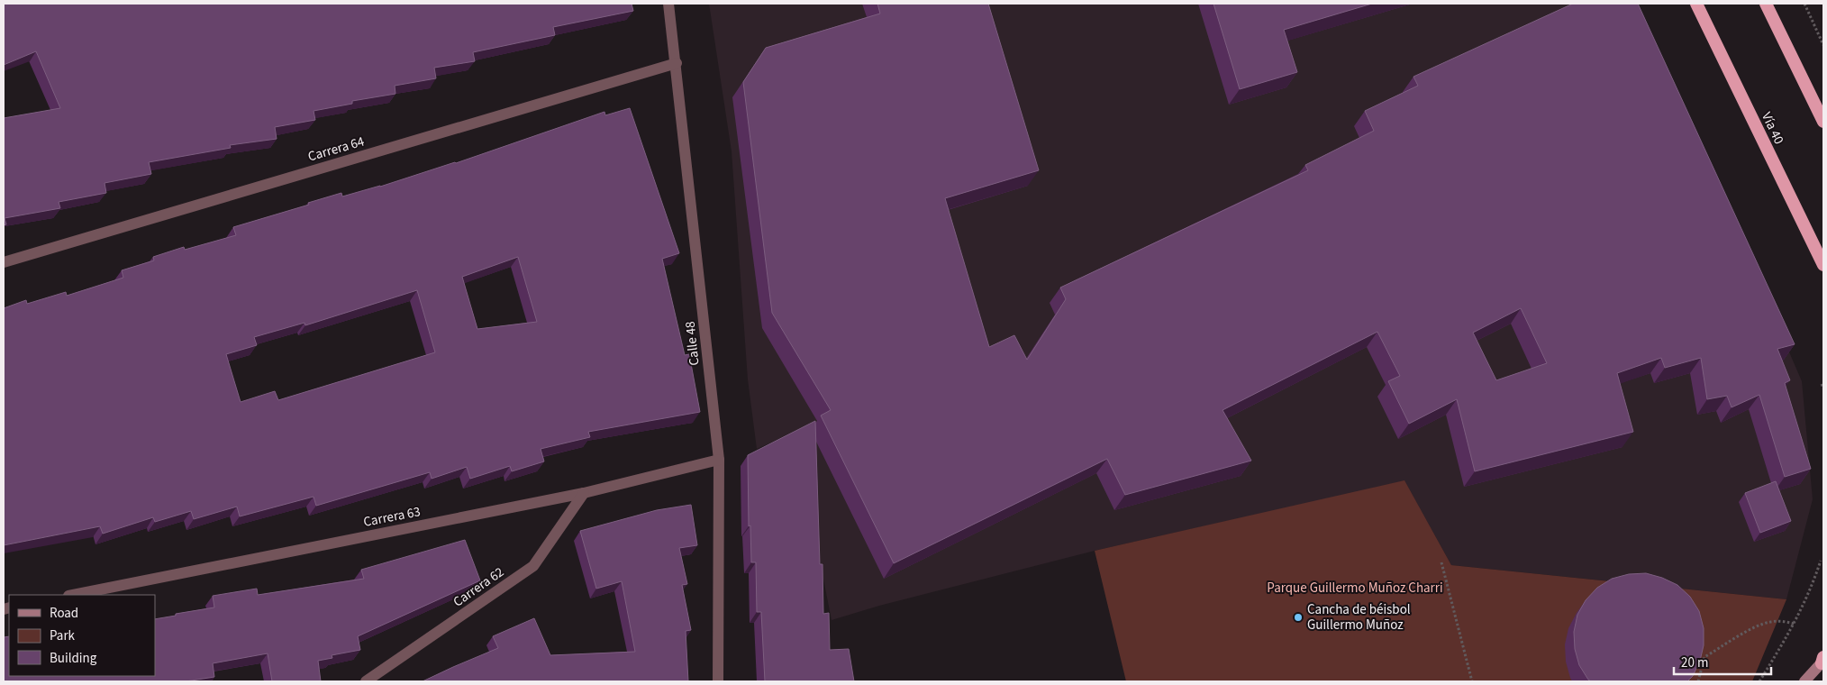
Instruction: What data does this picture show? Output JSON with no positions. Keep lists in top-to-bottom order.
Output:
{
  "streets": {
    "highway": ["Vía 40"],
    "street": [
      "Carrera 64",
      "Calle 48",
      "Carrera 63",
      "Carrera 62"
    ]
  },
  "crossings": [
    ["Carrera 64", "Calle 48"],
    ["Calle 48", "Carrera 63"],
    ["Carrera 63", "Carrera 62"]
  ],
  "parks": ["Parque Guillermo Muñoz Charri"],
  "places": ["Cancha de béisbol Guillermo Muñoz"],
  "legend": ["Road", "Park", "Building"],
  "scale_bar": "20 m"
}
